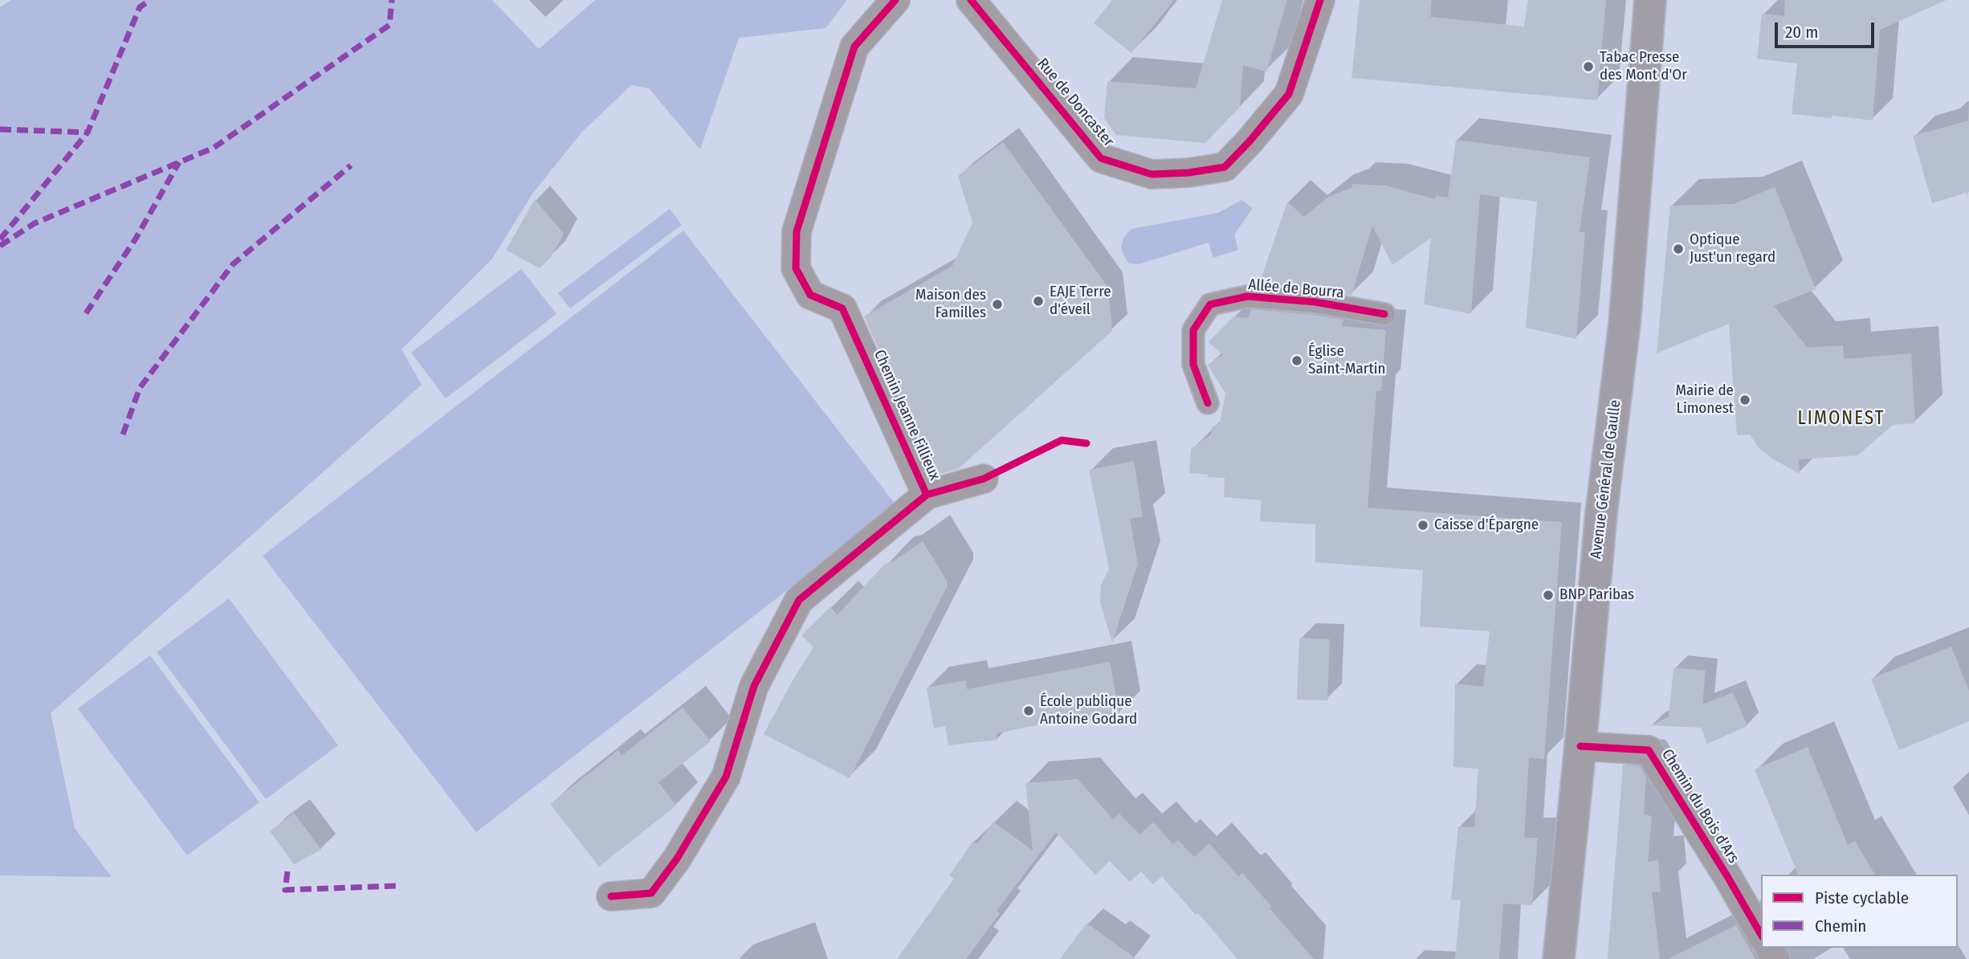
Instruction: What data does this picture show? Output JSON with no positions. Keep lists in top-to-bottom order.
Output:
{
  "streets": {
    "main road": ["Avenue Général de Gaulle"],
    "street": [
      "Rue de Doncaster",
      "Allée de Bourra",
      "Chemin Jeanne Fillieux",
      "Chemin du Bois d'Ars"
    ]
  },
  "crossings": [
    ["Avenue Général de Gaulle", "Chemin du Bois d'Ars"]
  ],
  "districts": ["LIMONEST"],
  "places": [
    "Tabac Presse des Mont d'Or",
    "Optique Just'un regard",
    "EAJE Terre d'éveil",
    "Maison des Familles",
    "Église Saint-Martin",
    "Mairie de Limonest",
    "Caisse d'Épargne",
    "BNP Paribas",
    "École publique Antoine Godard"
  ],
  "legend": ["Piste cyclable", "Chemin"],
  "scale_bar": "20 m"
}
